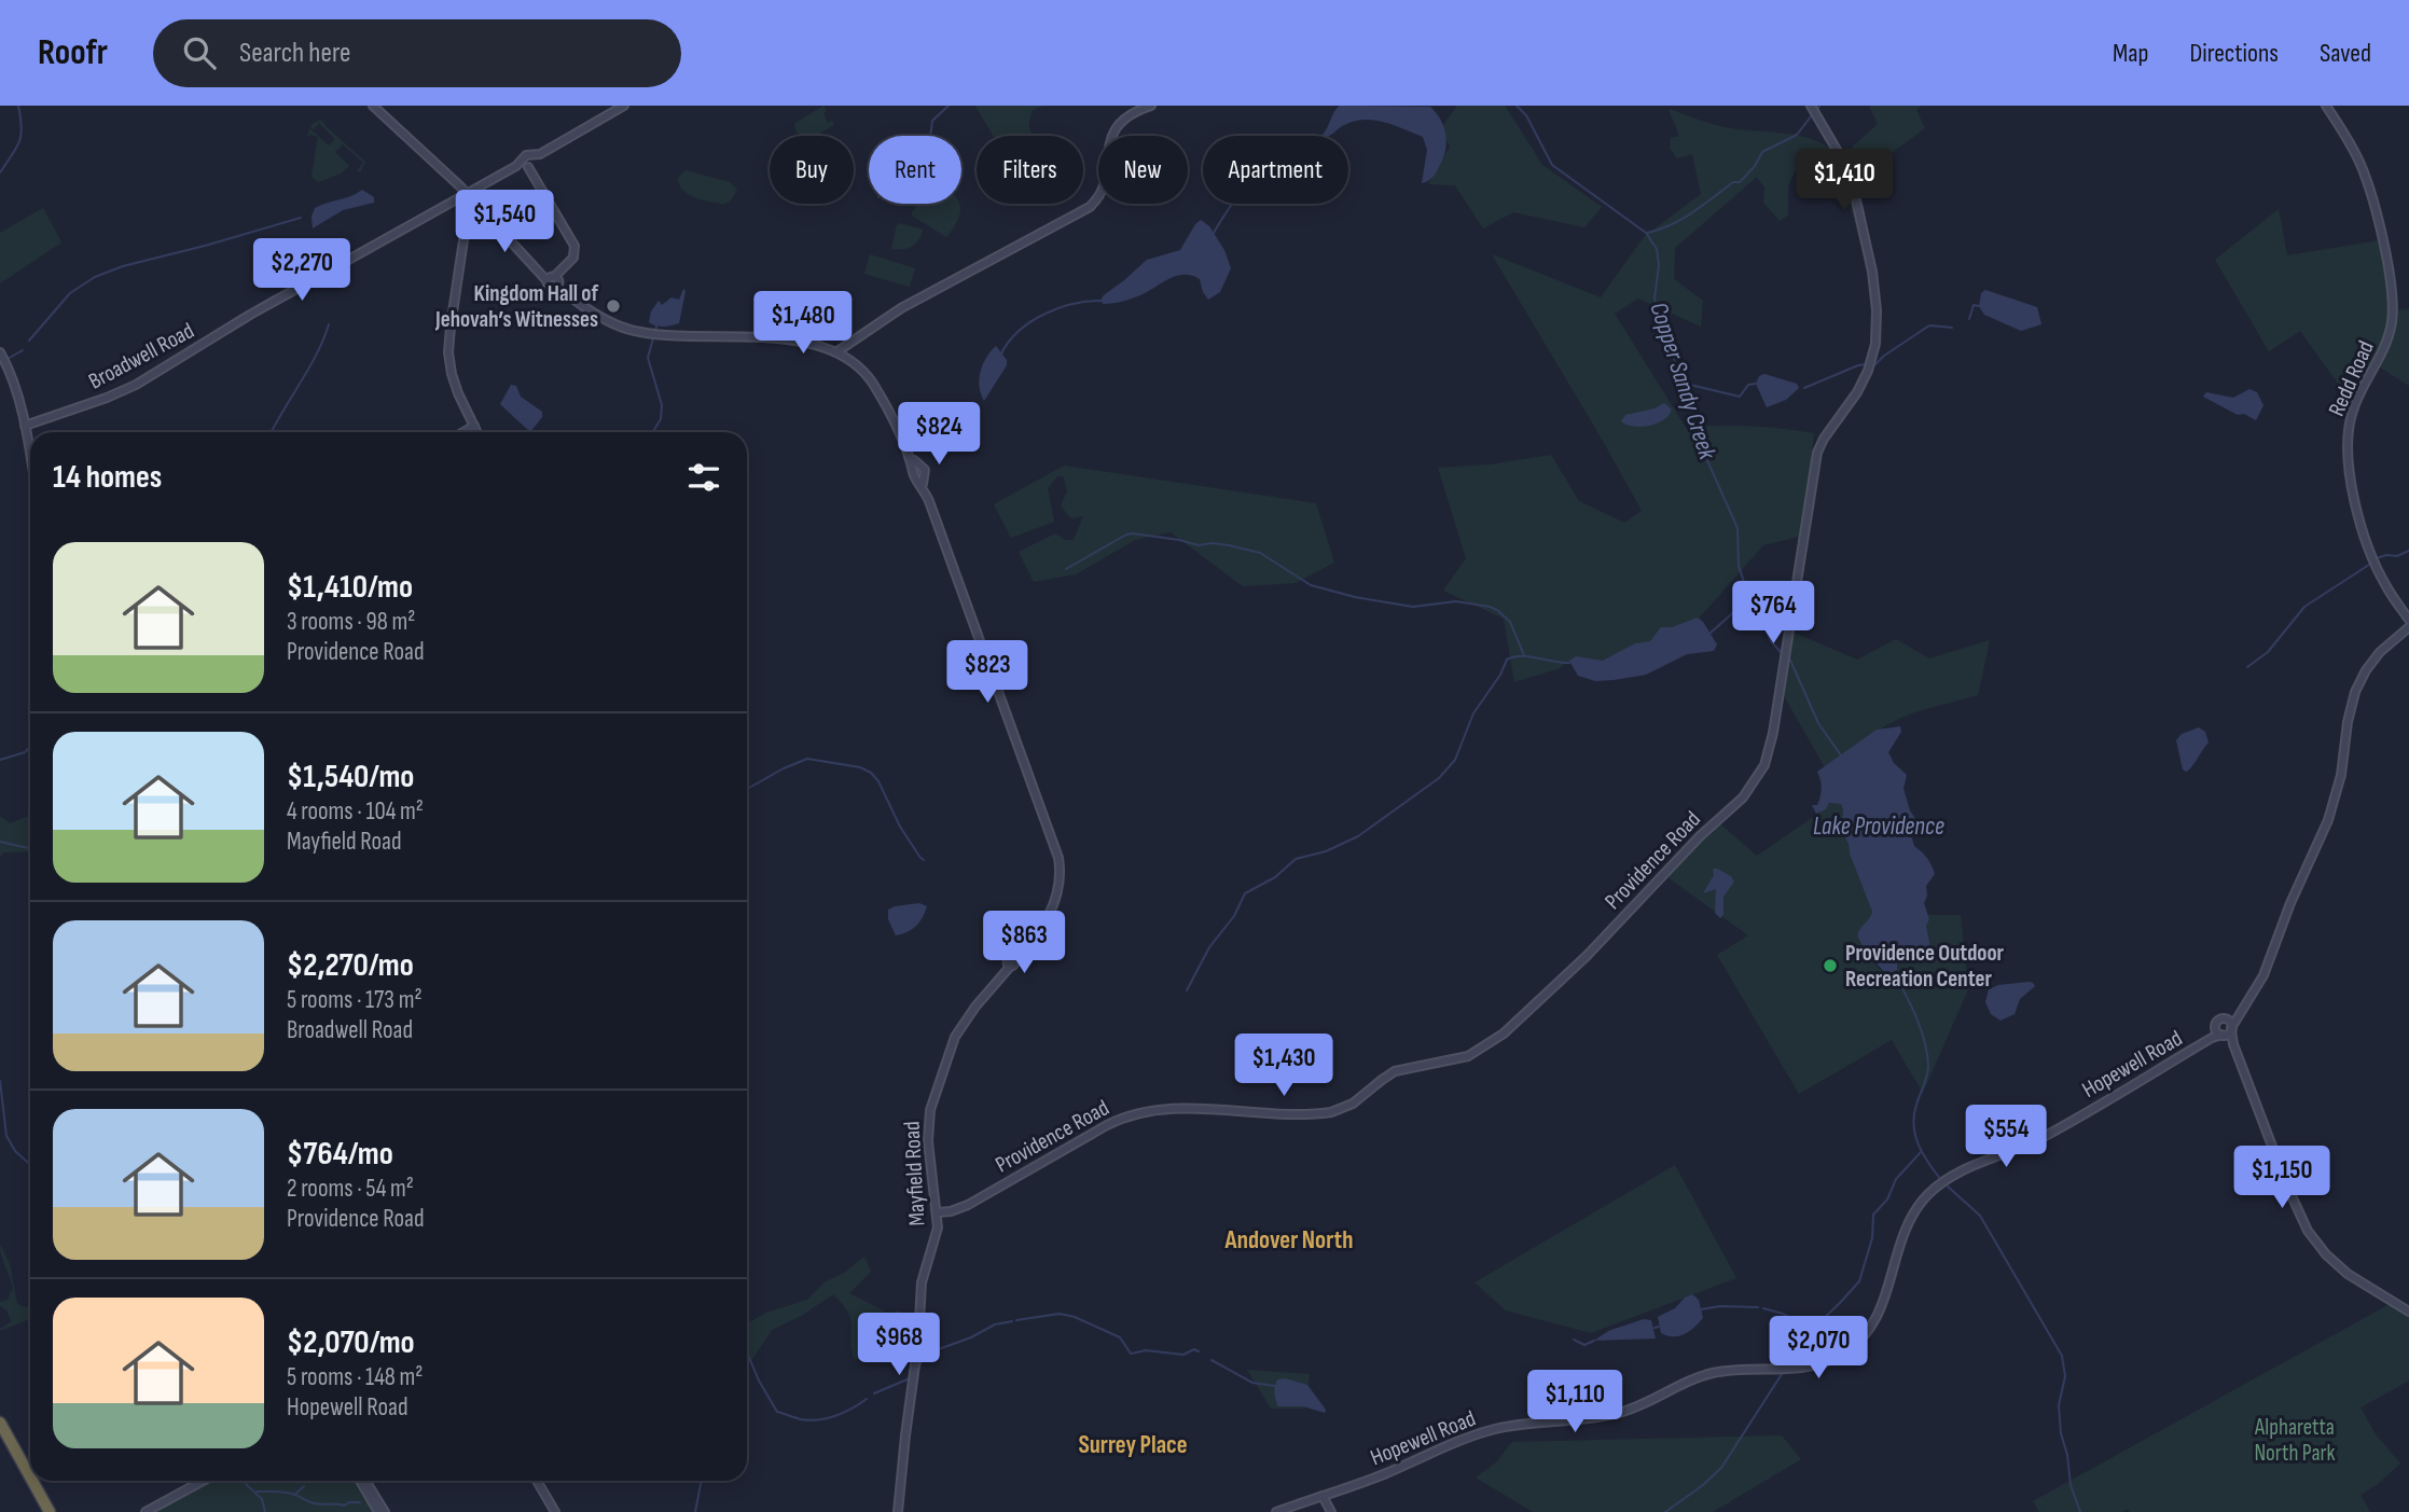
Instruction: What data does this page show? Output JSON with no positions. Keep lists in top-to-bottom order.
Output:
{
  "streets": {
    "street": [
      "Broadwell Road",
      "Redd Road",
      "Providence Road",
      "Hopewell Road",
      "Mayfield Road"
    ]
  },
  "crossings": [
    ["Providence Road", "Mayfield Road"]
  ],
  "districts": ["Andover North", "Surrey Place"],
  "water": ["Copper Sandy Creek", "Lake Providence"],
  "parks": ["Alpharetta North Park"],
  "places": ["Kingdom Hall of Jehovah’s Witnesses", "Providence Outdoor Recreation Center"],
  "page": {
    "header": "Roofr",
    "search": "Search here",
    "nav": ["Map", "Directions", "Saved"],
    "chip": [
      "Buy",
      "Rent",
      "Filters",
      "New",
      "Apartment"
    ],
    "price": [
      "$1,410",
      "$1,540",
      "$2,270",
      "$1,480",
      "$824",
      "$764",
      "$823",
      "$863",
      "$1,430",
      "$554",
      "$1,150",
      "$968",
      "$2,070",
      "$1,110"
    ],
    "heading": "14 homes",
    "list": [
      {
        "name": "$1,410/mo",
        "note": "3 rooms · 98 m² · Providence Road"
      },
      {
        "name": "$1,540/mo",
        "note": "4 rooms · 104 m² · Mayfield Road"
      },
      {
        "name": "$2,270/mo",
        "note": "5 rooms · 173 m² · Broadwell Road"
      },
      {
        "name": "$764/mo",
        "note": "2 rooms · 54 m² · Providence Road"
      },
      {
        "name": "$2,070/mo",
        "note": "5 rooms · 148 m² · Hopewell Road"
      }
    ]
  }
}
